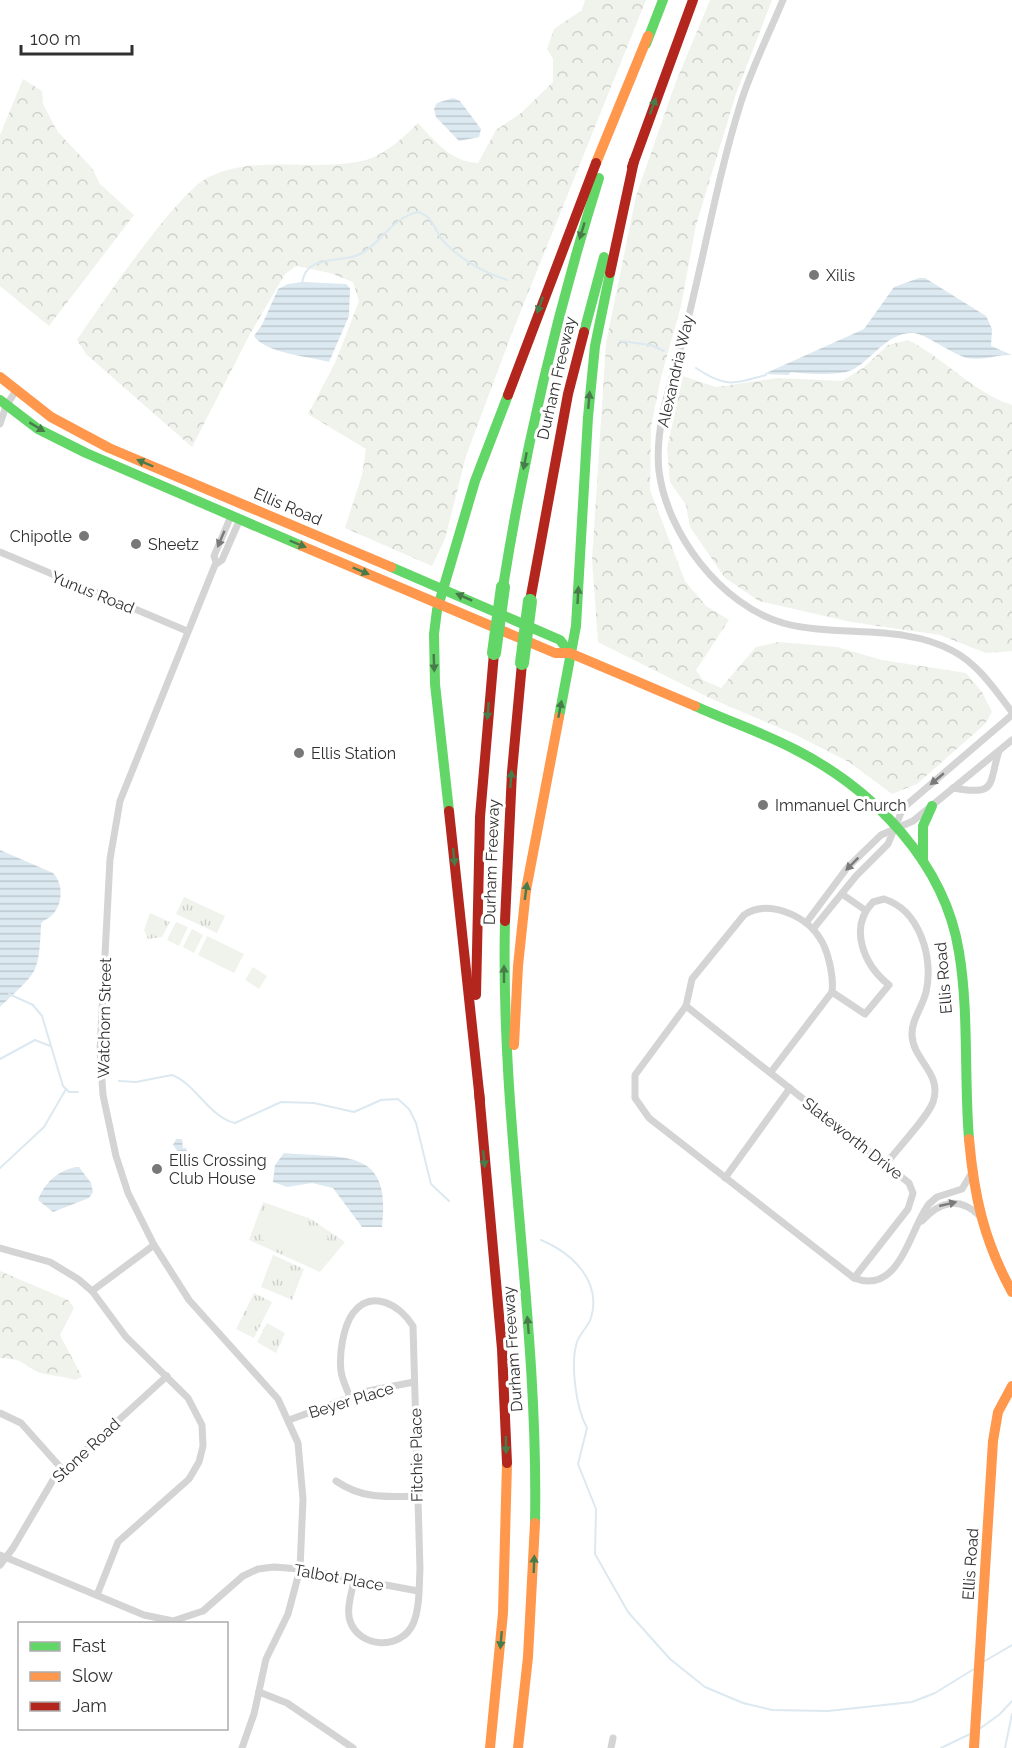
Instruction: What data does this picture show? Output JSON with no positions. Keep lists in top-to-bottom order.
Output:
{
  "streets": {
    "main road": ["Durham Freeway", "Ellis Road"],
    "street": [
      "Alexandria Way",
      "Yunus Road",
      "Watchorn Street",
      "Slateworth Drive",
      "Beyer Place",
      "Stone Road",
      "Fitchie Place",
      "Talbot Place"
    ]
  },
  "crossings": [
    ["Ellis Road", "Watchorn Street"],
    ["Yunus Road", "Watchorn Street"],
    ["Watchorn Street", "Beyer Place"],
    ["Watchorn Street", "Talbot Place"],
    ["Beyer Place", "Fitchie Place"],
    ["Stone Road", "Talbot Place"],
    ["Fitchie Place", "Talbot Place"]
  ],
  "places": [
    "Xilis",
    "Chipotle",
    "Sheetz",
    "Ellis Station",
    "Immanuel Church",
    "Ellis Crossing Club House"
  ],
  "legend": ["Fast", "Slow", "Jam"],
  "scale_bar": "100 m"
}
